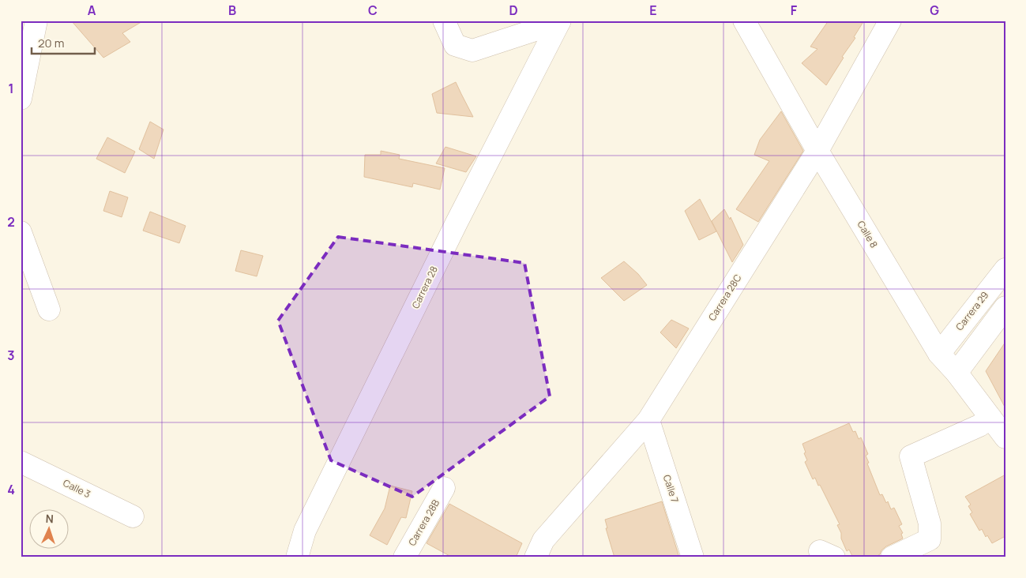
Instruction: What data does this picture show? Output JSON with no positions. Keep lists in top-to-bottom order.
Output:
{
  "streets": {
    "street": [
      "Calle 8",
      "Carrera 28",
      "Carrera 28C",
      "Carrera 29",
      "Calle 3",
      "Calle 7",
      "Carrera 28B"
    ]
  },
  "crossings": [
    ["Calle 8", "Carrera 28C"],
    ["Calle 8", "Carrera 29"],
    ["Carrera 28C", "Calle 7"]
  ],
  "scale_bar": "20 m",
  "north": "top",
  "grid": {
    "columns": [
      "A",
      "B",
      "C",
      "D",
      "E",
      "F",
      "G"
    ],
    "rows": [
      "1",
      "2",
      "3",
      "4"
    ]
  }
}
